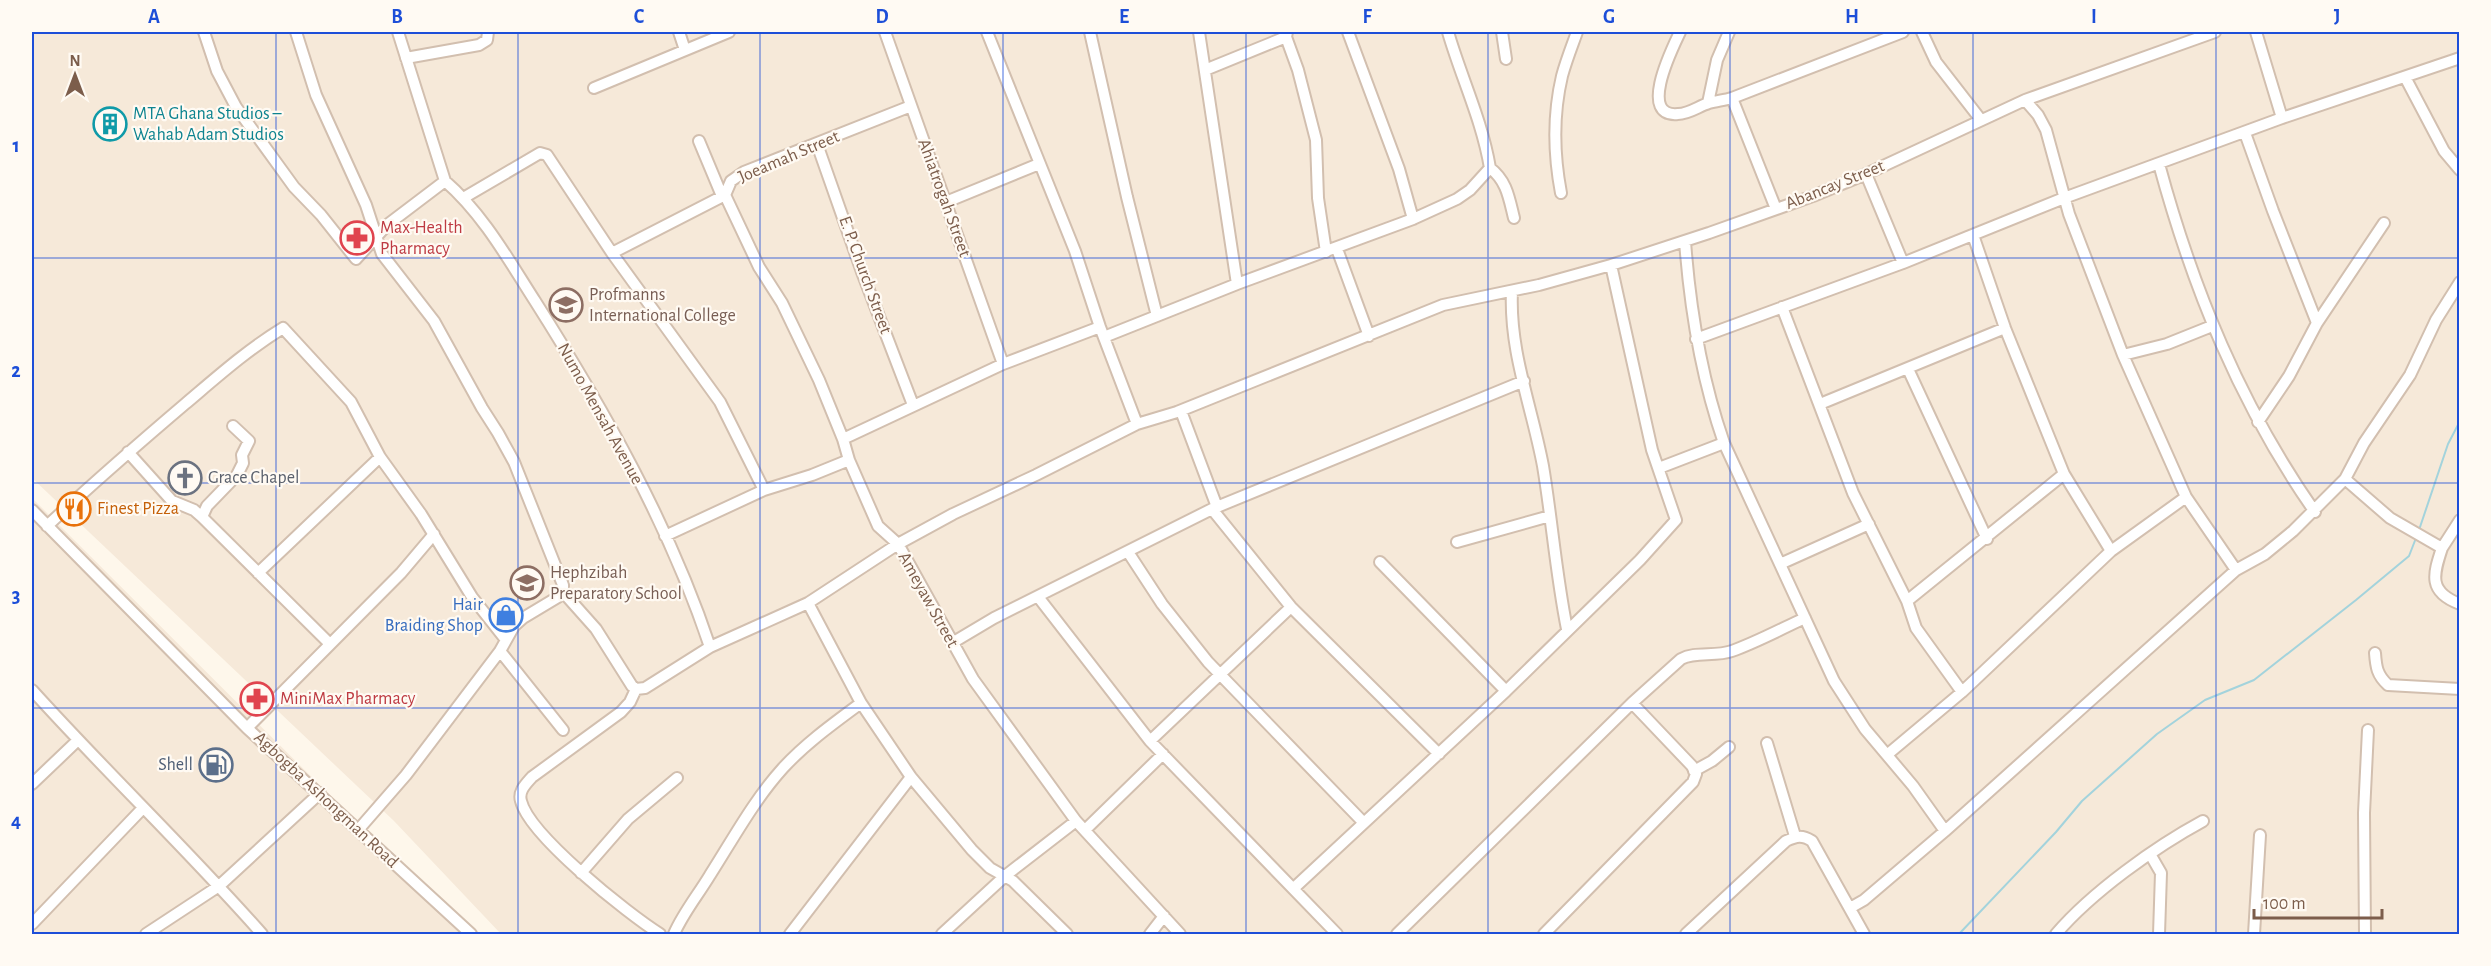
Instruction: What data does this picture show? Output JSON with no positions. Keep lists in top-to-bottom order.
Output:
{
  "streets": {
    "street": [
      "Joeamah Street",
      "Abancay Street",
      "Ahiatrogah Street",
      "E. P. Church Street",
      "Numo Mensah Avenue",
      "Ameyaw Street",
      "Agbogba Ashongman Road"
    ]
  },
  "crossings": [
    ["Joeamah Street", "Ahiatrogah Street"],
    ["Joeamah Street", "E. P. Church Street"],
    ["Joeamah Street", "Ameyaw Street"],
    ["Abancay Street", "Numo Mensah Avenue"],
    ["Abancay Street", "Ameyaw Street"]
  ],
  "places": {
    "building": ["MTA Ghana Studios – Wahab Adam Studios"],
    "pharmacy": ["Max-Health Pharmacy", "MiniMax Pharmacy"],
    "school or university": ["Profmanns International College", "Hephzibah Preparatory School"],
    "church": ["Grace Chapel"],
    "restaurant": ["Finest Pizza"],
    "shop": ["Hair Braiding Shop"],
    "fuel station": ["Shell"]
  },
  "scale_bar": "100 m",
  "north": "top",
  "grid": {
    "columns": [
      "A",
      "B",
      "C",
      "D",
      "E",
      "F",
      "G",
      "H",
      "I",
      "J"
    ],
    "rows": [
      "1",
      "2",
      "3",
      "4"
    ]
  }
}
